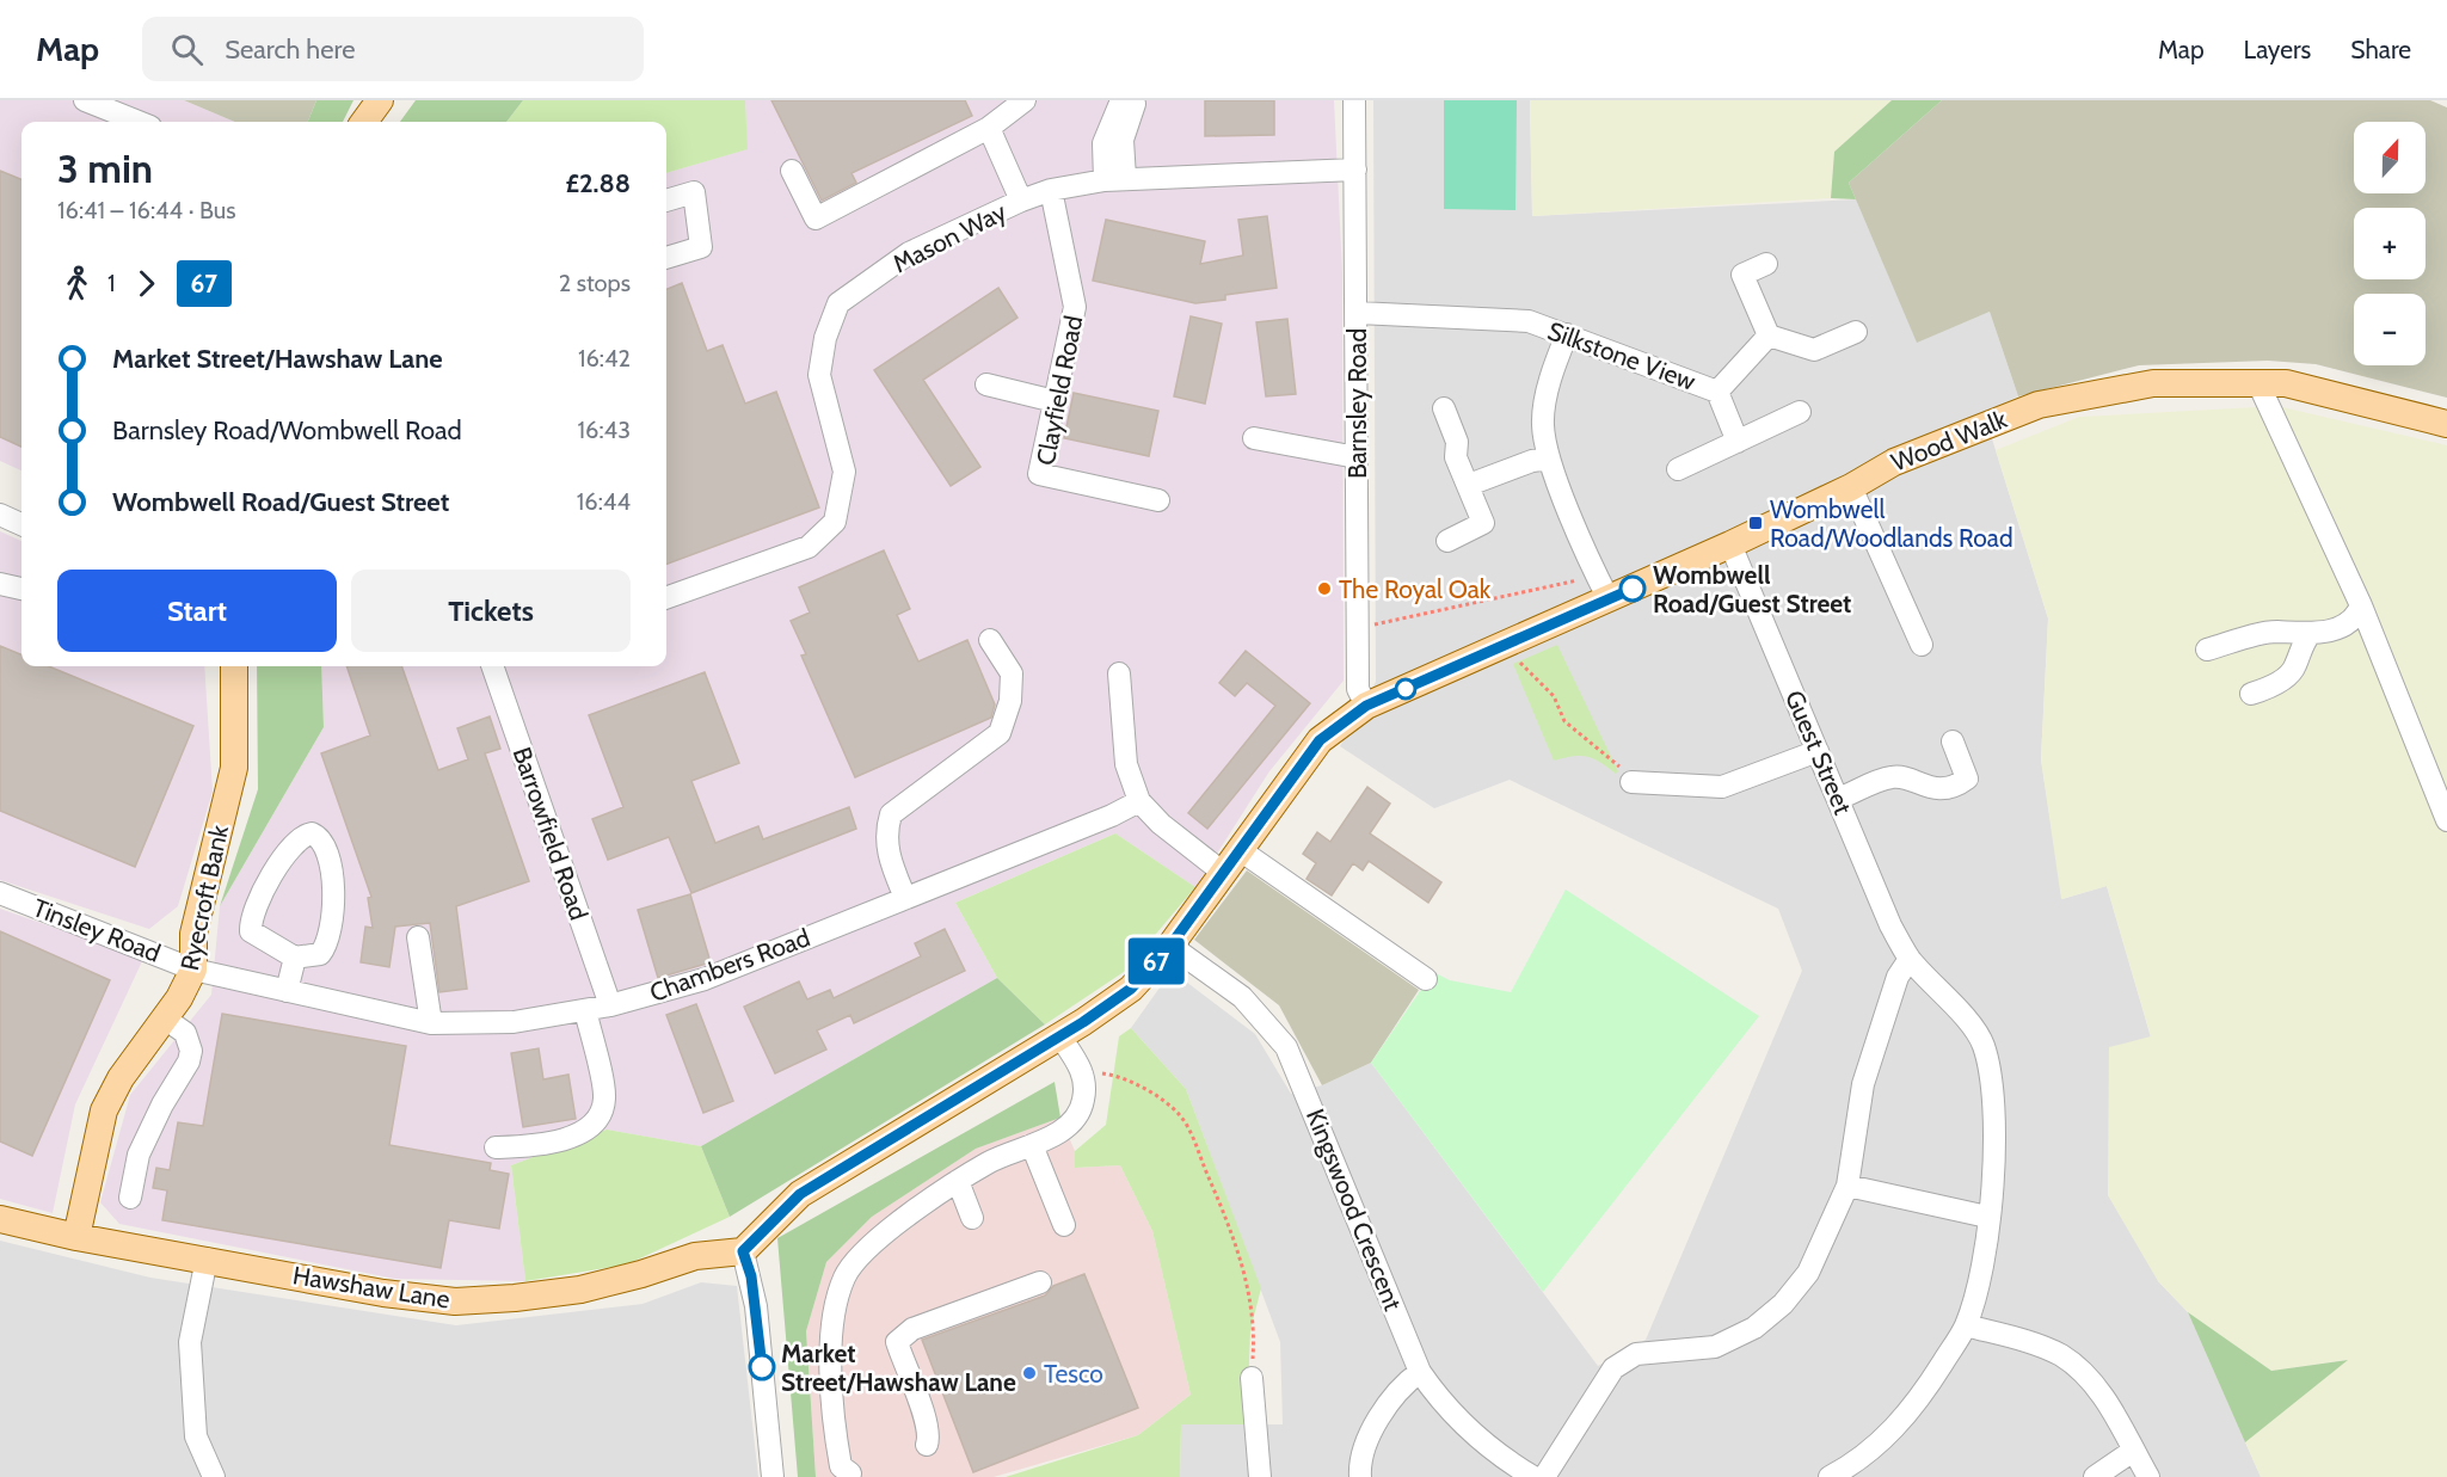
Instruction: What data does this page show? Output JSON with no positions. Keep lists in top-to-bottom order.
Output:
{
  "streets": {
    "main road": ["Wood Walk", "Ryecroft Bank", "Hawshaw Lane"],
    "street": [
      "Mason Way",
      "Silkstone View",
      "Clayfield Road",
      "Barnsley Road",
      "Guest Street",
      "Barrowfield Road",
      "Tinsley Road",
      "Chambers Road",
      "Kingswood Crescent"
    ]
  },
  "crossings": [
    ["Mason Way", "Clayfield Road"],
    ["Mason Way", "Barnsley Road"],
    ["Silkstone View", "Barnsley Road"],
    ["Barnsley Road", "Wood Walk"],
    ["Wood Walk", "Guest Street"],
    ["Wood Walk", "Kingswood Crescent"],
    ["Wood Walk", "Hawshaw Lane"],
    ["Barrowfield Road", "Chambers Road"],
    ["Ryecroft Bank", "Tinsley Road"],
    ["Ryecroft Bank", "Chambers Road"],
    ["Ryecroft Bank", "Hawshaw Lane"],
    ["Tinsley Road", "Chambers Road"]
  ],
  "places": {
    "transit": ["Wombwell Road/Woodlands Road"],
    "other": [
      "The Royal Oak",
      "Wombwell Road/Guest Street",
      "Market Street/Hawshaw Lane",
      "Tesco"
    ]
  },
  "lines": ["bus line 67"],
  "north": "top",
  "page": {
    "header": "Map",
    "search": "Search here",
    "nav": ["Map", "Layers", "Share"],
    "on_map": "67",
    "map_buttons": ["+", "−"],
    "heading": ["3 min", "16:41 – 16:44 · Bus", "£2.88"],
    "legs": ["1", "67", "2 stops"],
    "list": [
      {
        "name": "Market Street/Hawshaw Lane",
        "value": "16:42"
      },
      {
        "name": "Barnsley Road/Wombwell Road",
        "value": "16:43"
      },
      {
        "name": "Wombwell Road/Guest Street",
        "value": "16:44"
      }
    ],
    "buttons": ["Start", "Tickets"]
  }
}
